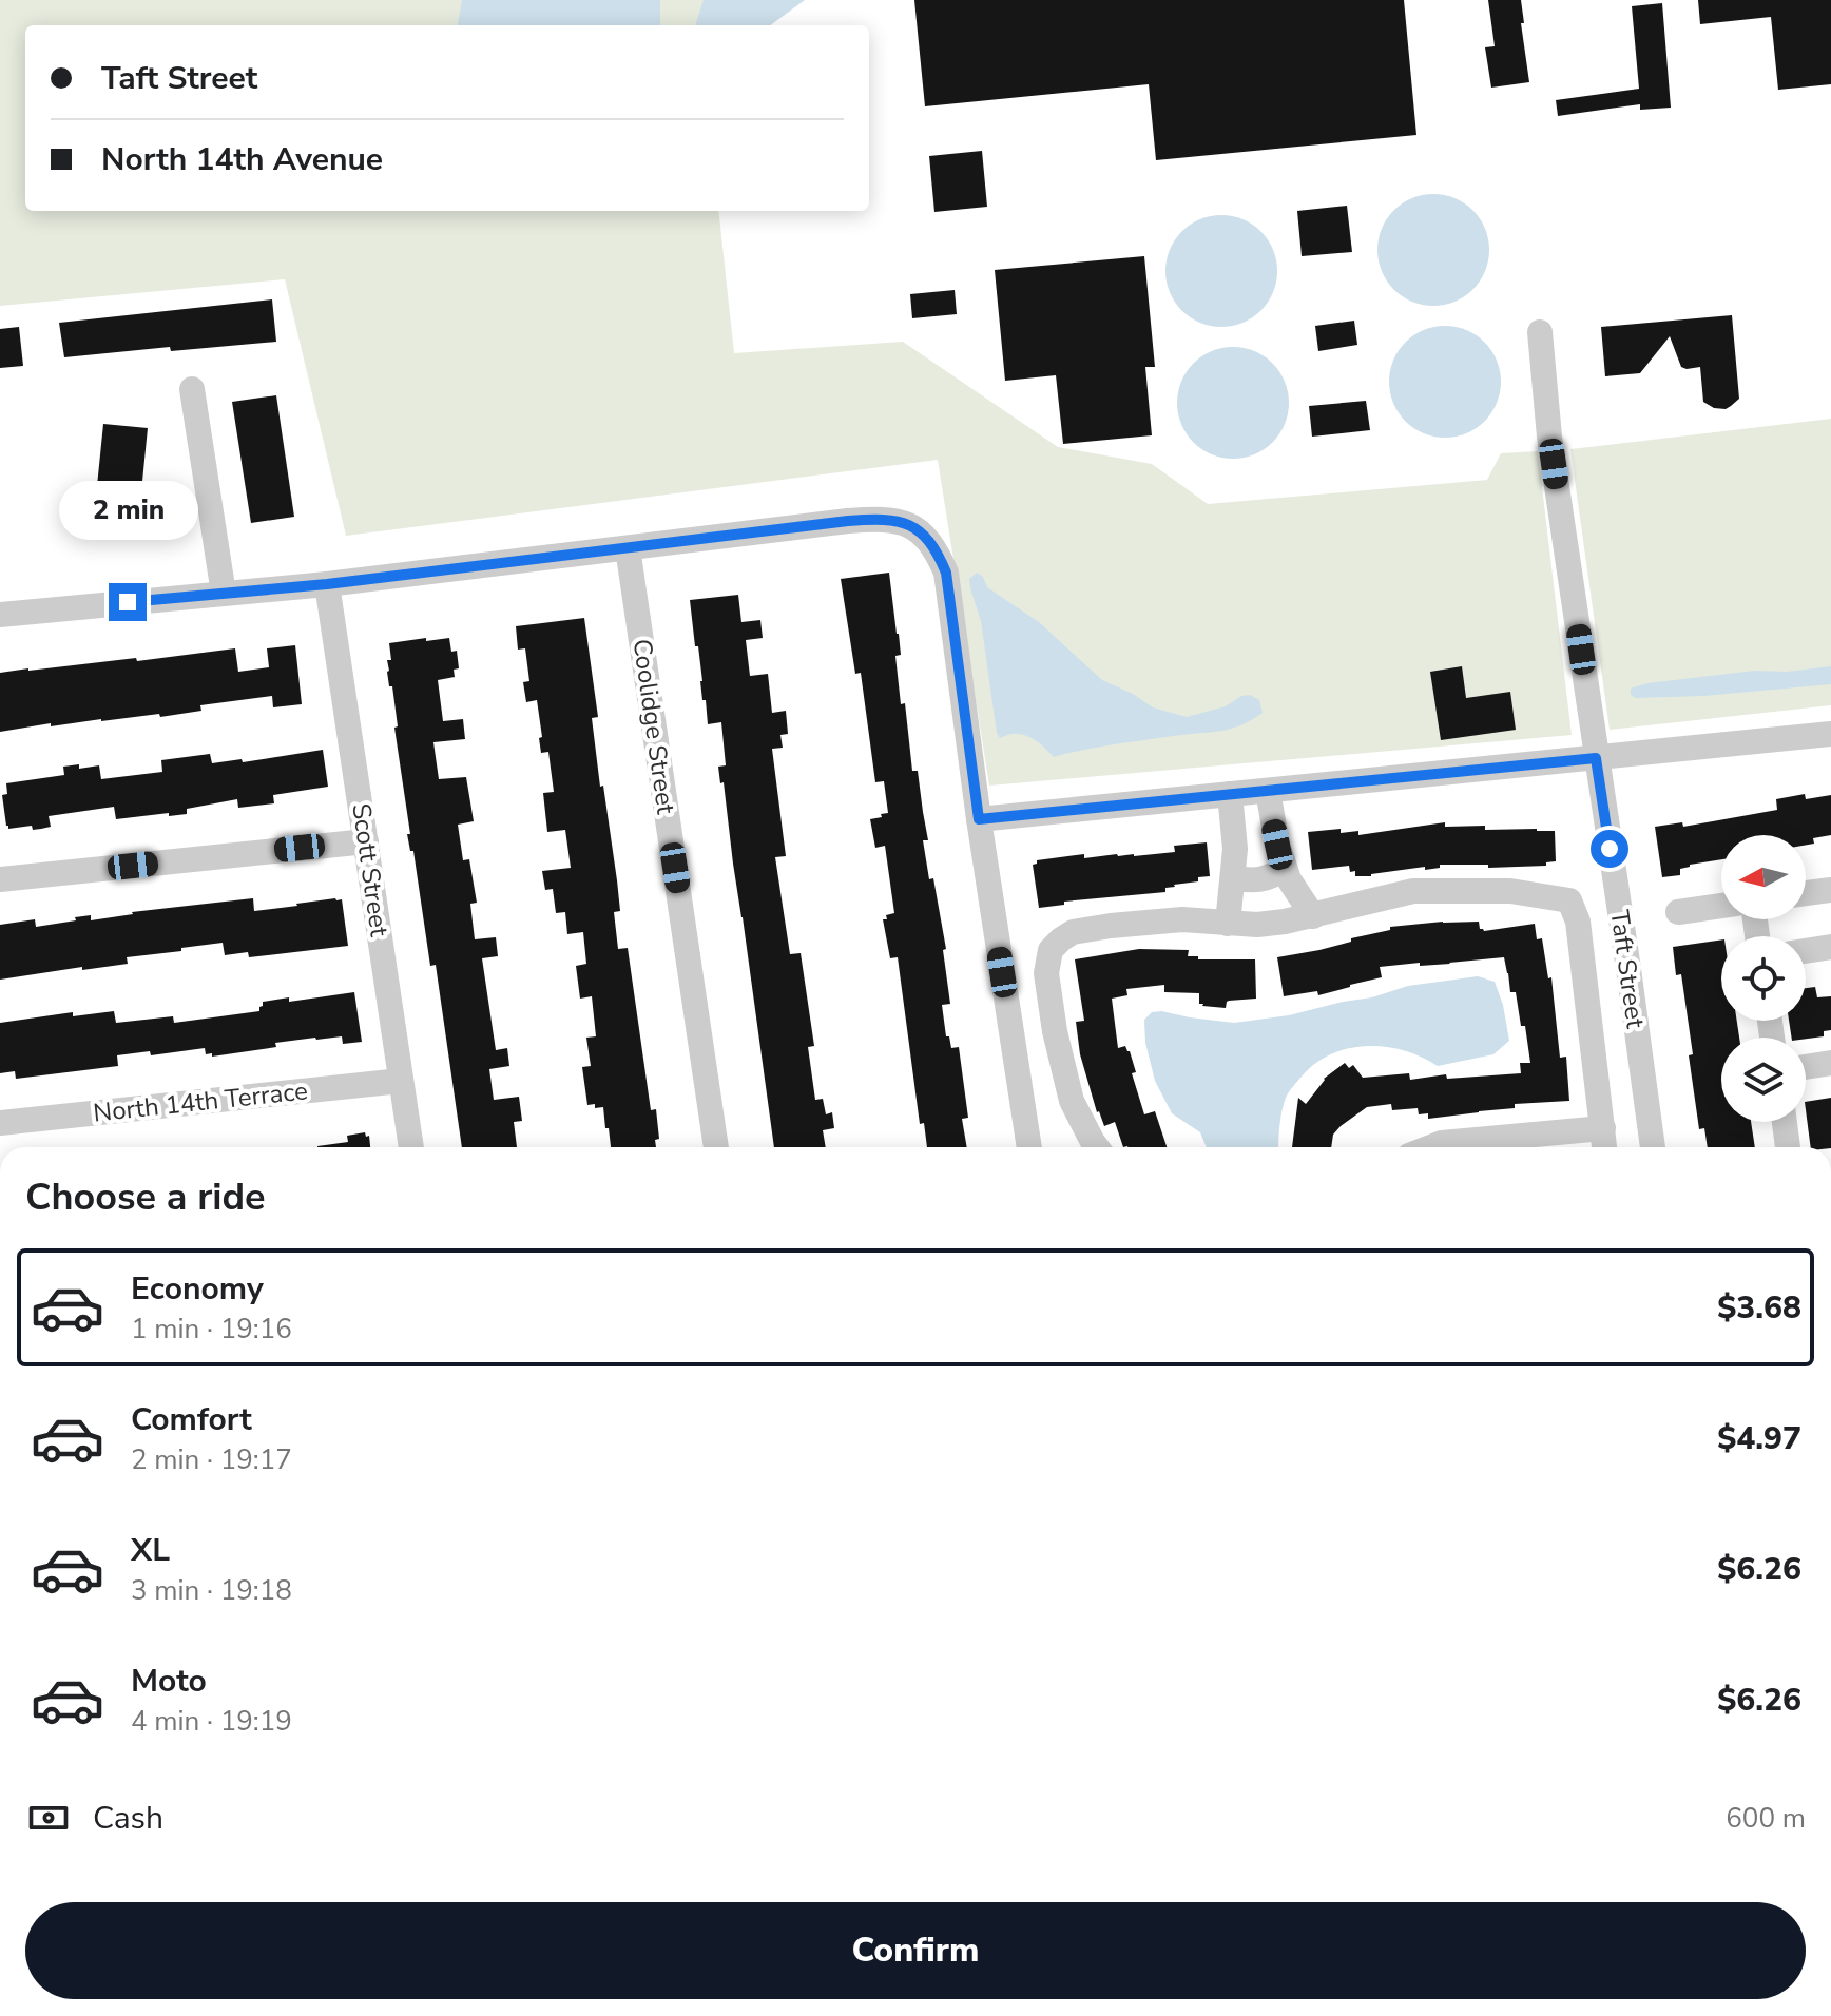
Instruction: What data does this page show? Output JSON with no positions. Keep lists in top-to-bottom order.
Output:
{
  "streets": {
    "street": [
      "Coolidge Street",
      "Scott Street",
      "Taft Street",
      "North 14th Terrace"
    ]
  },
  "crossings": [
    ["Scott Street", "North 14th Terrace"]
  ],
  "north": "left",
  "page": {
    "banner": ["Taft Street", "North 14th Avenue"],
    "bubble": "2 min",
    "heading": "Choose a ride",
    "list": [
      {
        "name": "Economy",
        "note": "1 min · 19:16",
        "value": "$3.68"
      },
      {
        "name": "Comfort",
        "note": "2 min · 19:17",
        "value": "$4.97"
      },
      {
        "name": "XL",
        "note": "3 min · 19:18",
        "value": "$6.26"
      },
      {
        "name": "Moto",
        "note": "4 min · 19:19",
        "value": "$6.26"
      }
    ],
    "pay": ["Cash", "600 m"],
    "buttons": "Confirm"
  }
}
